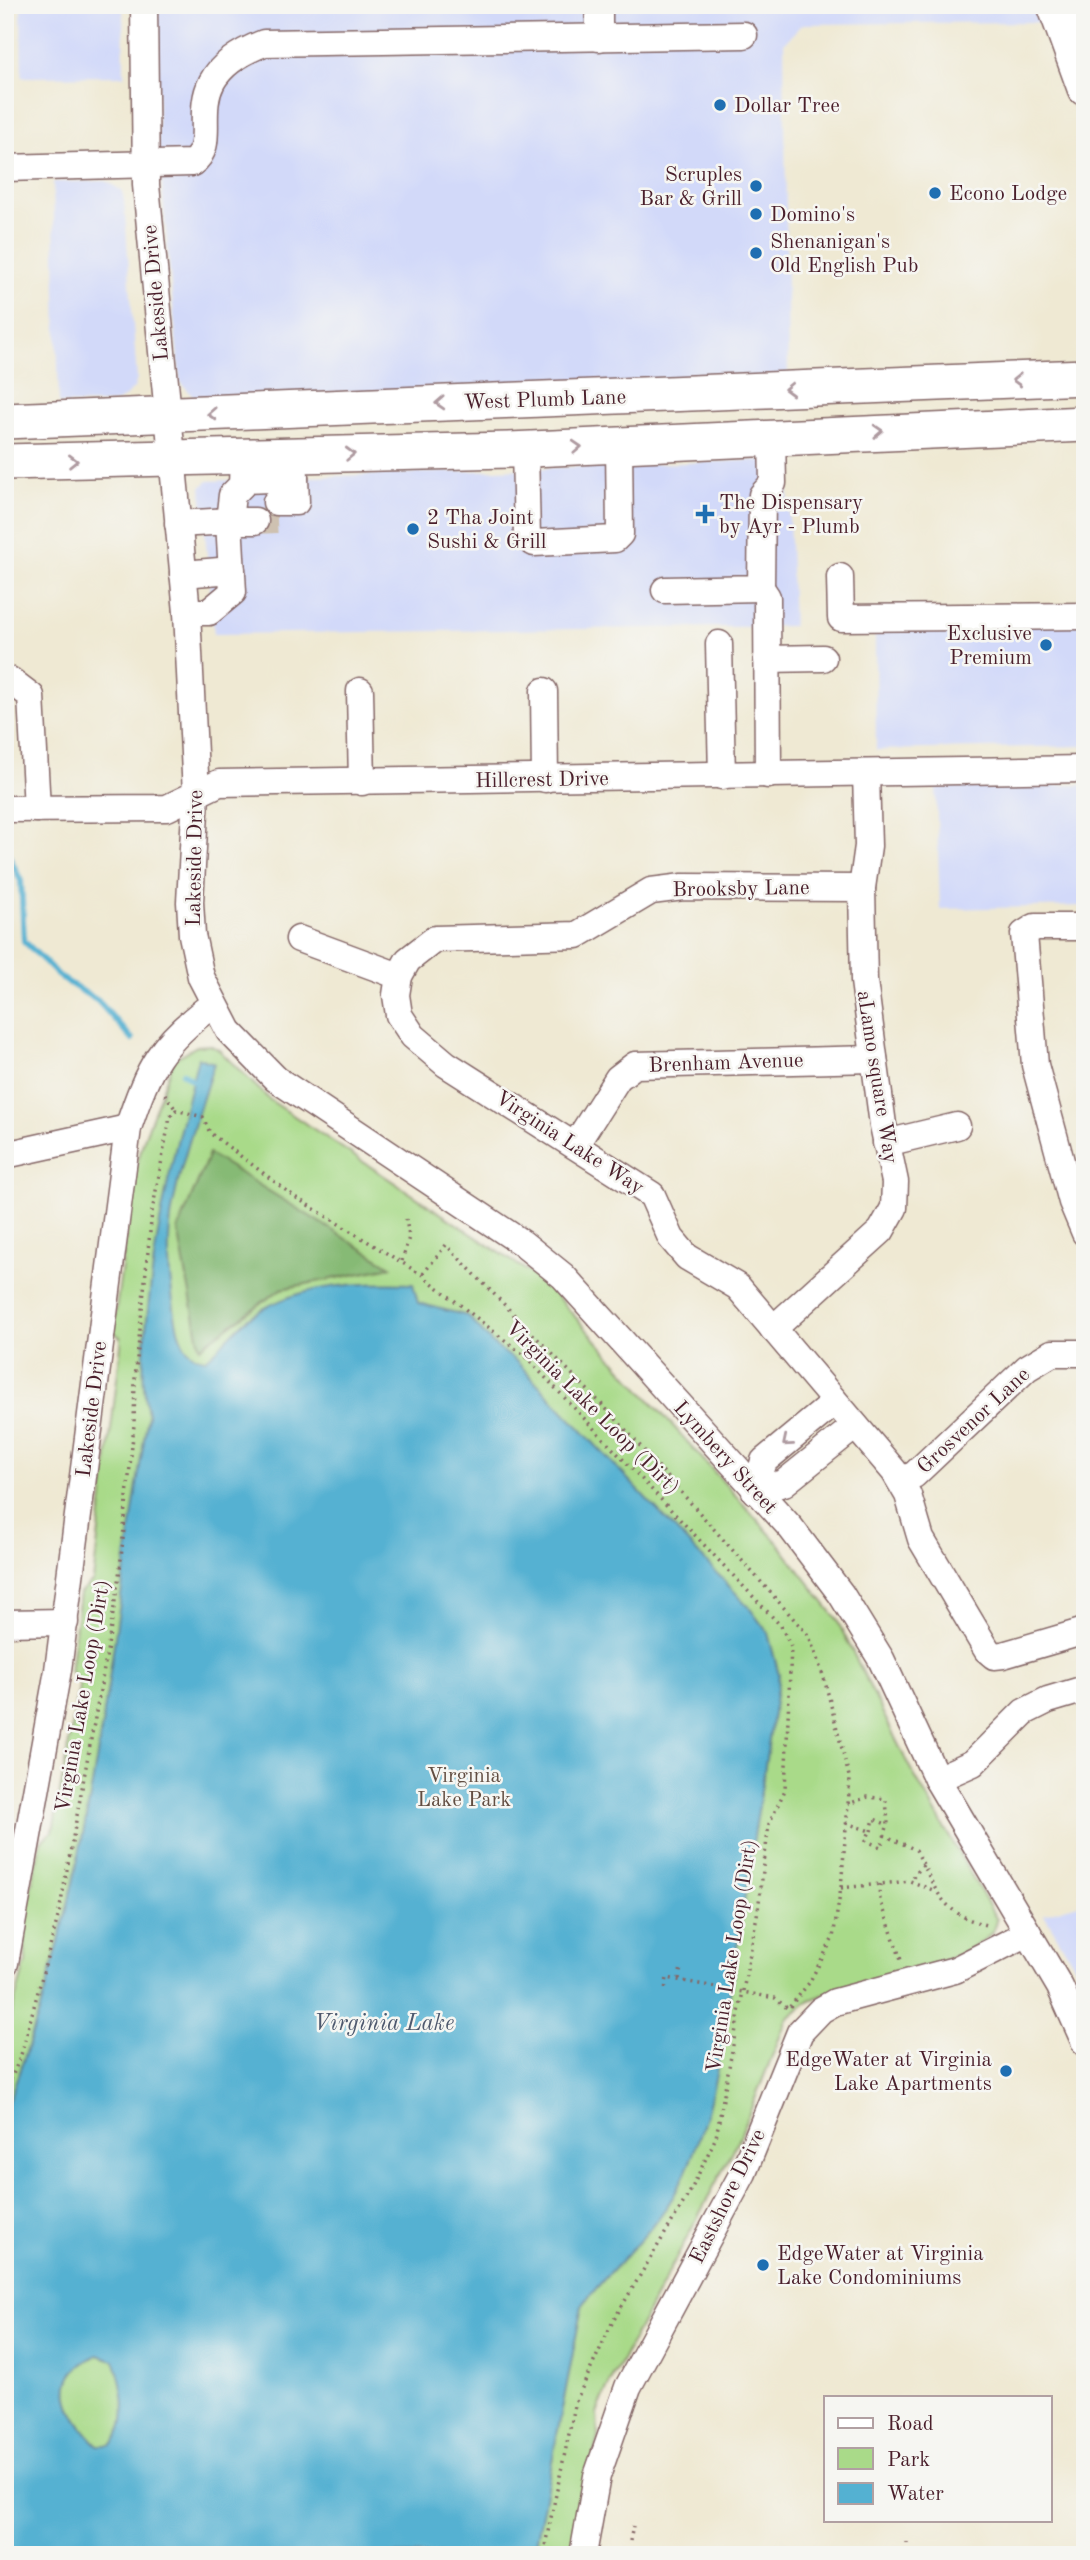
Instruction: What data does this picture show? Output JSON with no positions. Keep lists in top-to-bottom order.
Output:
{
  "streets": {
    "main road": ["West Plumb Lane"],
    "street": [
      "Lakeside Drive",
      "Hillcrest Drive",
      "Brooksby Lane",
      "Brenham Avenue",
      "aLamo square Way",
      "Virginia Lake Way",
      "Grosvenor Lane",
      "Lymbery Street",
      "Eastshore Drive"
    ],
    "path": ["Virginia Lake Loop (Dirt)"]
  },
  "crossings": [
    ["Lakeside Drive", "West Plumb Lane"],
    ["Lakeside Drive", "Hillcrest Drive"],
    ["Lakeside Drive", "Lymbery Street"],
    ["Hillcrest Drive", "aLamo square Way"],
    ["Brooksby Lane", "aLamo square Way"],
    ["Brooksby Lane", "Virginia Lake Way"],
    ["Brenham Avenue", "aLamo square Way"],
    ["Brenham Avenue", "Virginia Lake Way"],
    ["aLamo square Way", "Virginia Lake Way"],
    ["Virginia Lake Way", "Grosvenor Lane"],
    ["Lymbery Street", "Eastshore Drive"]
  ],
  "water": ["Virginia Lake"],
  "parks": ["Virginia Lake Park"],
  "places": {
    "other": [
      "Dollar Tree",
      "Scruples Bar & Grill",
      "Econo Lodge",
      "Domino's",
      "Shenanigan's Old English Pub",
      "2 Tha Joint Sushi & Grill",
      "Exclusive Premium",
      "EdgeWater at Virginia Lake Apartments",
      "EdgeWater at Virginia Lake Condominiums"
    ],
    "health": ["The Dispensary by Ayr - Plumb"]
  },
  "legend": ["Road", "Park", "Water"]
}
